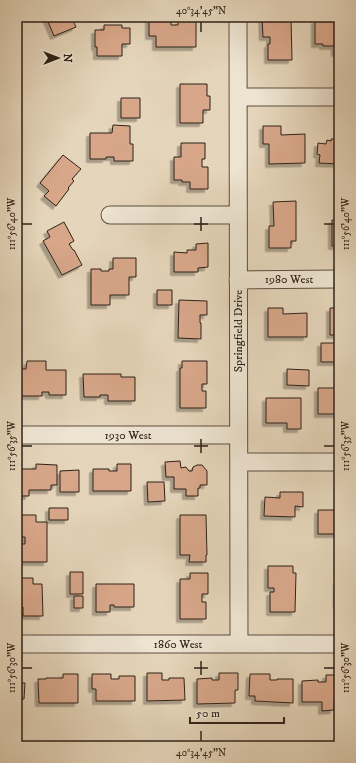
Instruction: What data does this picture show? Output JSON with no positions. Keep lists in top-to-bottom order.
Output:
{
  "streets": {
    "street": [
      "1980 West",
      "Springfield Drive",
      "1930 West",
      "1860 West"
    ]
  },
  "crossings": [
    ["1980 West", "Springfield Drive"],
    ["Springfield Drive", "1930 West"],
    ["Springfield Drive", "1860 West"]
  ],
  "scale_bar": "50 m",
  "north": "right",
  "coordinates": [
    "40°34'45\"N",
    "111°56'40\"W",
    "111°56'35\"W",
    "111°56'30\"W"
  ]
}
